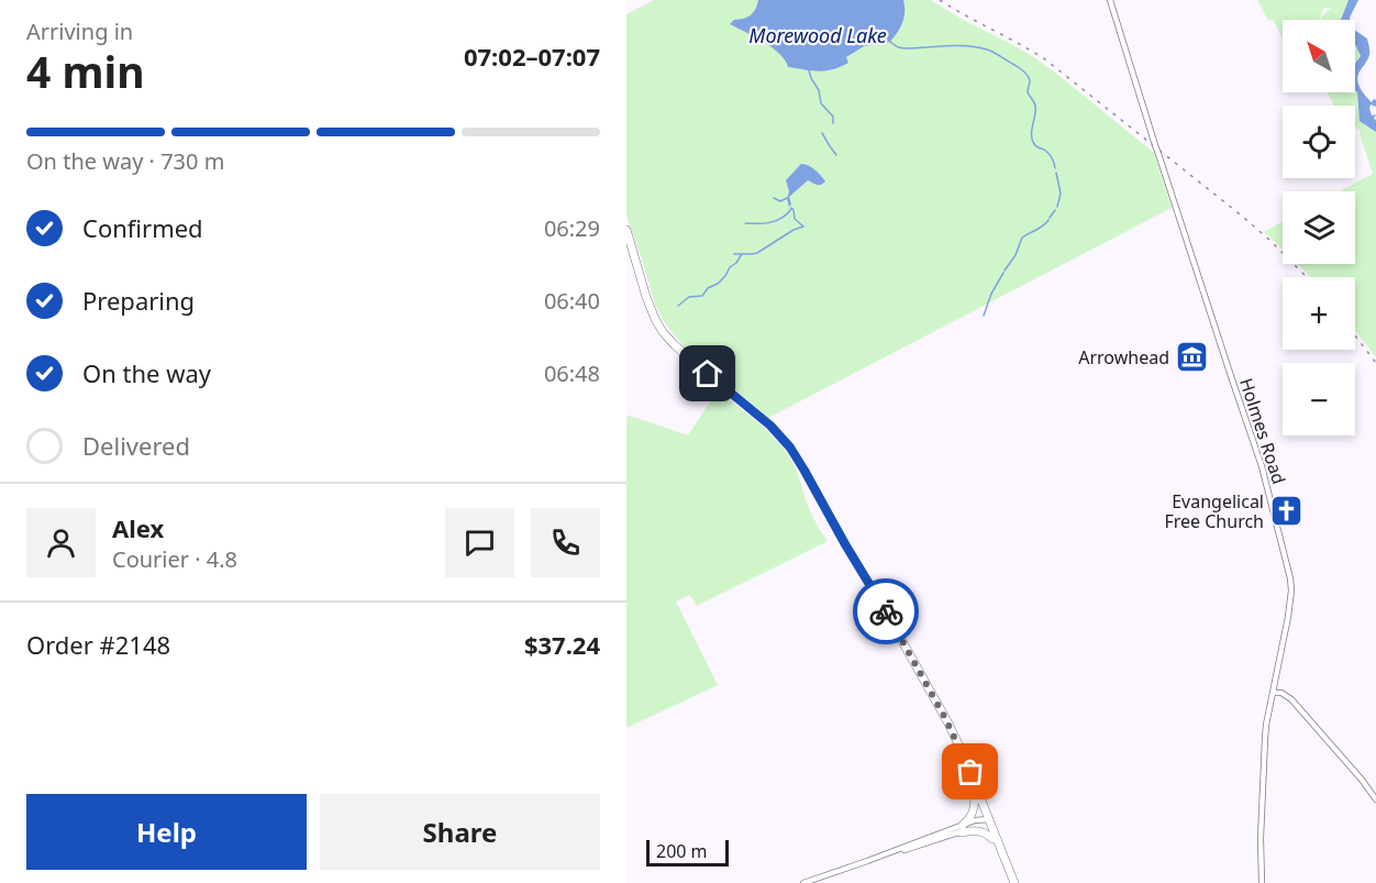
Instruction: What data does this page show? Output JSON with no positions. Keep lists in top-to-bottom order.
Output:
{
  "streets": {
    "street": ["Holmes Road"]
  },
  "water": ["Morewood Lake"],
  "places": {
    "museum": ["Arrowhead"],
    "church": ["Evangelical Free Church"]
  },
  "scale_bar": "200 m",
  "north": "top left",
  "page": {
    "heading": ["4 min", "Arriving in", "07:02–07:07"],
    "panel": [
      "Alex",
      "Courier · 4.8",
      "Order #2148",
      "$37.24"
    ],
    "map_buttons": ["+", "−"],
    "bar": "On the way · 730 m",
    "list": [
      ["Confirmed", "06:29"],
      ["Preparing", "06:40"],
      ["On the way", "06:48"],
      "Delivered"
    ],
    "buttons": ["Help", "Share"],
    "scale": "200 m"
  }
}
